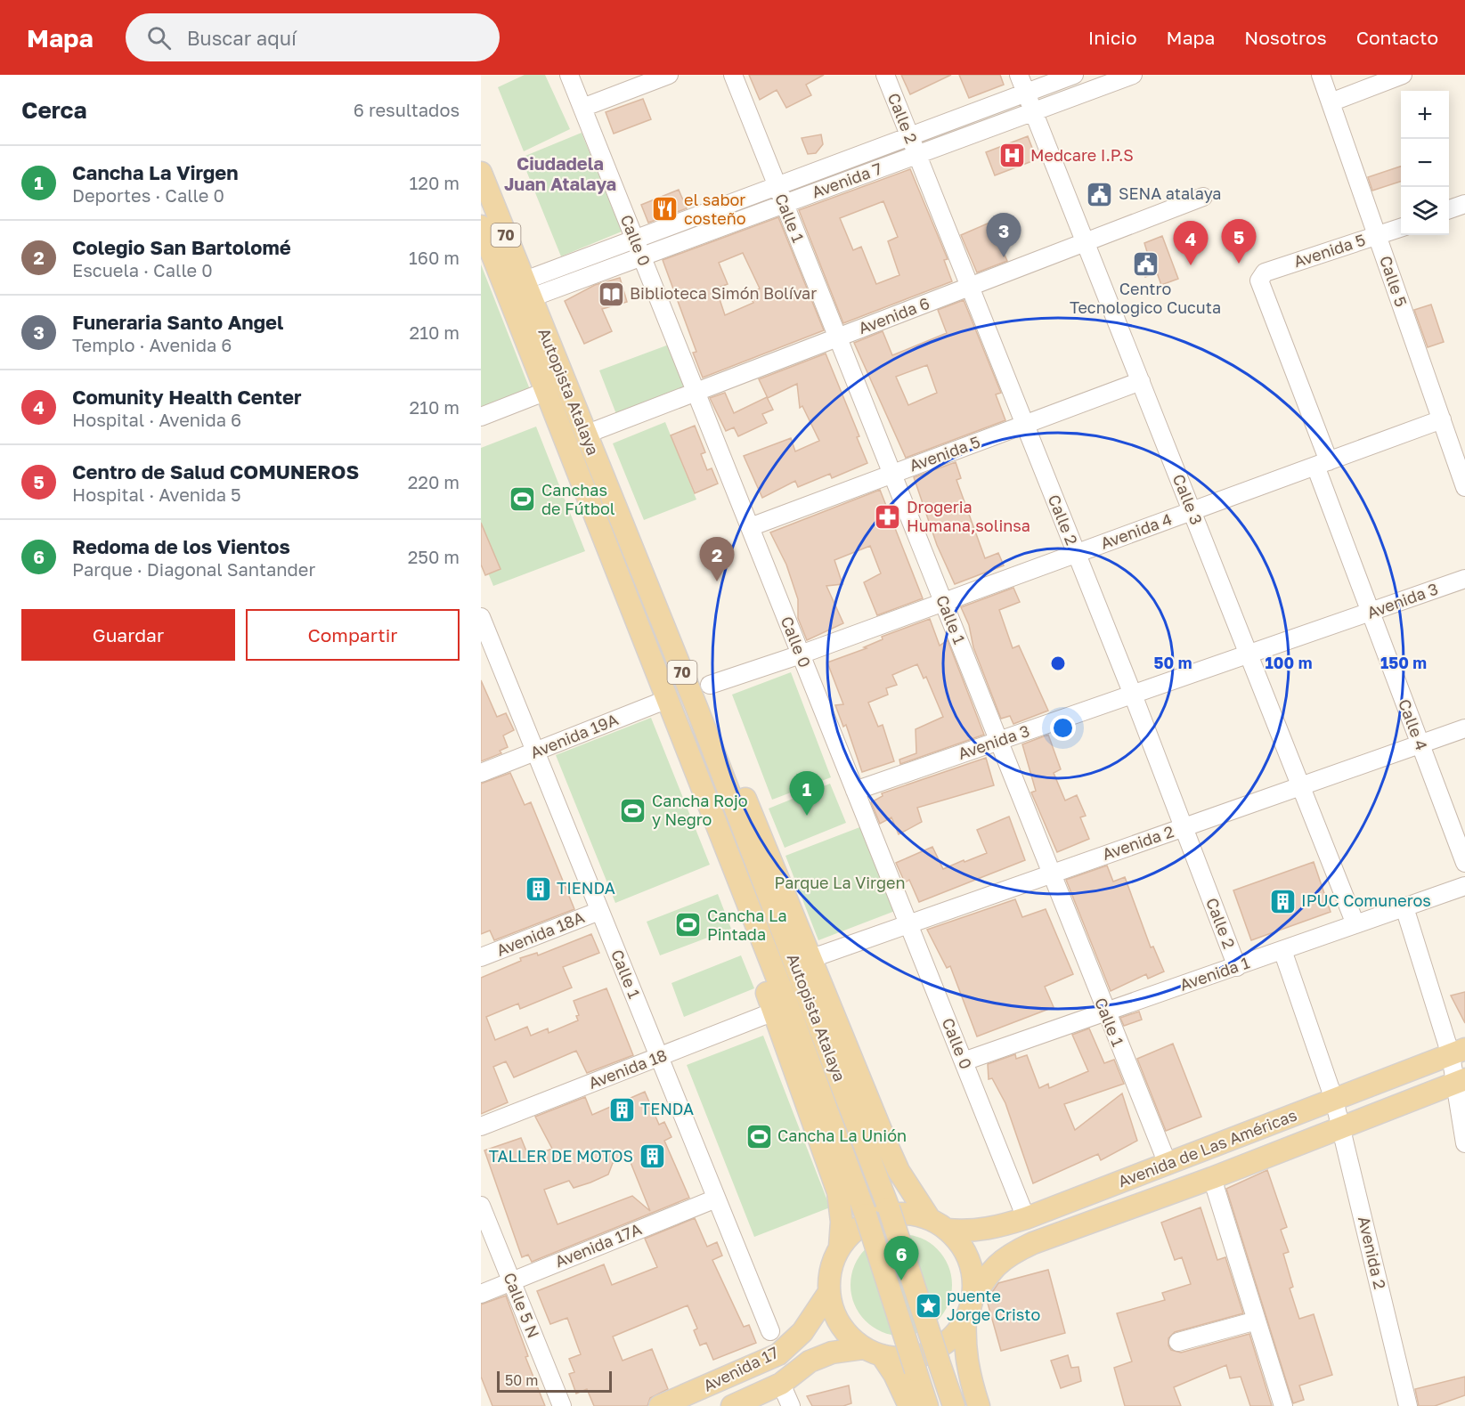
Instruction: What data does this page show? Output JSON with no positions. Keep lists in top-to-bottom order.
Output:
{
  "streets": {
    "main road": [
      "70",
      "Autopista Atalaya",
      "Avenida de Las Américas",
      "Avenida 17"
    ],
    "street": [
      "Calle 2",
      "Avenida 7",
      "Calle 1",
      "Calle 0",
      "Avenida 5",
      "Calle 5",
      "Avenida 6",
      "Calle 3",
      "Avenida 4",
      "Avenida 3",
      "Calle 4",
      "Avenida 19A",
      "Avenida 2",
      "Avenida 18A",
      "Avenida 1",
      "Avenida 18",
      "Avenida 17A",
      "Calle 5 N"
    ]
  },
  "crossings": [
    ["Calle 2", "Avenida 7"],
    ["Calle 2", "Avenida 5"],
    ["Calle 2", "Avenida 6"],
    ["Calle 2", "Avenida 4"],
    ["Calle 2", "Avenida 3"],
    ["Calle 2", "Avenida 2"],
    ["Calle 2", "Avenida 1"],
    ["Avenida 7", "Calle 1"],
    ["Avenida 7", "Calle 0"],
    ["Avenida 7", "Autopista Atalaya"],
    ["Avenida 7", "Calle 3"],
    ["Calle 1", "Avenida 5"],
    ["Calle 1", "Avenida 6"],
    ["Calle 1", "Avenida 4"],
    ["Calle 1", "Avenida 3"],
    ["Calle 1", "Avenida 19A"],
    ["Calle 1", "Avenida 2"],
    ["Calle 1", "Avenida 18A"],
    ["Calle 1", "Avenida 1"],
    ["Calle 1", "Avenida 18"],
    ["Calle 1", "Avenida de Las Américas"],
    ["Calle 1", "Avenida 17A"],
    ["Calle 0", "Avenida 5"],
    ["Calle 0", "Avenida 6"],
    ["Calle 0", "Avenida 4"],
    ["Calle 0", "Avenida 3"],
    ["Calle 0", "Avenida 2"],
    ["Calle 0", "Avenida 1"],
    ["Avenida 5", "Calle 5"],
    ["Avenida 5", "Calle 3"],
    ["Avenida 5", "Calle 4"],
    ["Calle 5", "Avenida 4"],
    ["Avenida 6", "Autopista Atalaya"],
    ["Avenida 6", "Calle 3"],
    ["Autopista Atalaya", "Avenida 19A"],
    ["Calle 3", "Avenida 4"],
    ["Calle 3", "Avenida 3"],
    ["Calle 3", "Avenida 2"],
    ["Calle 3", "Avenida 1"],
    ["Avenida 4", "Calle 4"],
    ["Avenida 3", "Calle 4"],
    ["Calle 4", "Avenida 2"],
    ["Avenida 2", "Avenida 1"],
    ["Avenida 2", "Avenida de Las Américas"],
    ["Avenida de Las Américas", "Avenida 17"],
    ["Avenida 17A", "Calle 5 N"]
  ],
  "districts": ["Ciudadela Juan Atalaya"],
  "parks": ["Parque La Virgen"],
  "places": {
    "hospital": ["Medcare I.P.S"],
    "public building": ["SENA atalaya", "Centro Tecnologico Cucuta"],
    "restaurant": ["el sabor costeño"],
    "library": ["Biblioteca Simón Bolívar"],
    "sports": [
      "Canchas de Fútbol",
      "Cancha Rojo y Negro",
      "Cancha La Pintada",
      "Cancha La Unión"
    ],
    "pharmacy": ["Drogeria Humana,solinsa"],
    "building": [
      "TIENDA",
      "IPUC Comuneros",
      "TENDA",
      "TALLER DE MOTOS"
    ],
    "place": ["puente Jorge Cristo"]
  },
  "scale_bar": "50 m",
  "page": {
    "header": "Mapa",
    "search": "Buscar aquí",
    "nav": [
      "Inicio",
      "Mapa",
      "Nosotros",
      "Contacto"
    ],
    "heading": ["Cerca", "6 resultados"],
    "map_buttons": ["+", "−"],
    "list": [
      {
        "mark": "1",
        "name": "Cancha La Virgen",
        "note": "Deportes · Calle 0",
        "value": "120 m"
      },
      {
        "mark": "2",
        "name": "Colegio San Bartolomé",
        "note": "Escuela · Calle 0",
        "value": "160 m"
      },
      {
        "mark": "3",
        "name": "Funeraria Santo Angel",
        "note": "Templo · Avenida 6",
        "value": "210 m"
      },
      {
        "mark": "4",
        "name": "Comunity Health Center",
        "note": "Hospital · Avenida 6",
        "value": "210 m"
      },
      {
        "mark": "5",
        "name": "Centro de Salud COMUNEROS",
        "note": "Hospital · Avenida 5",
        "value": "220 m"
      },
      {
        "mark": "6",
        "name": "Redoma de los Vientos",
        "note": "Parque · Diagonal Santander",
        "value": "250 m"
      }
    ],
    "pins": [
      "3",
      "5",
      "4",
      "2",
      "1",
      "6"
    ],
    "buttons": ["Guardar", "Compartir"],
    "scale": "50 m"
  },
  "rings": ["50 m", "100 m", "150 m"]
}
